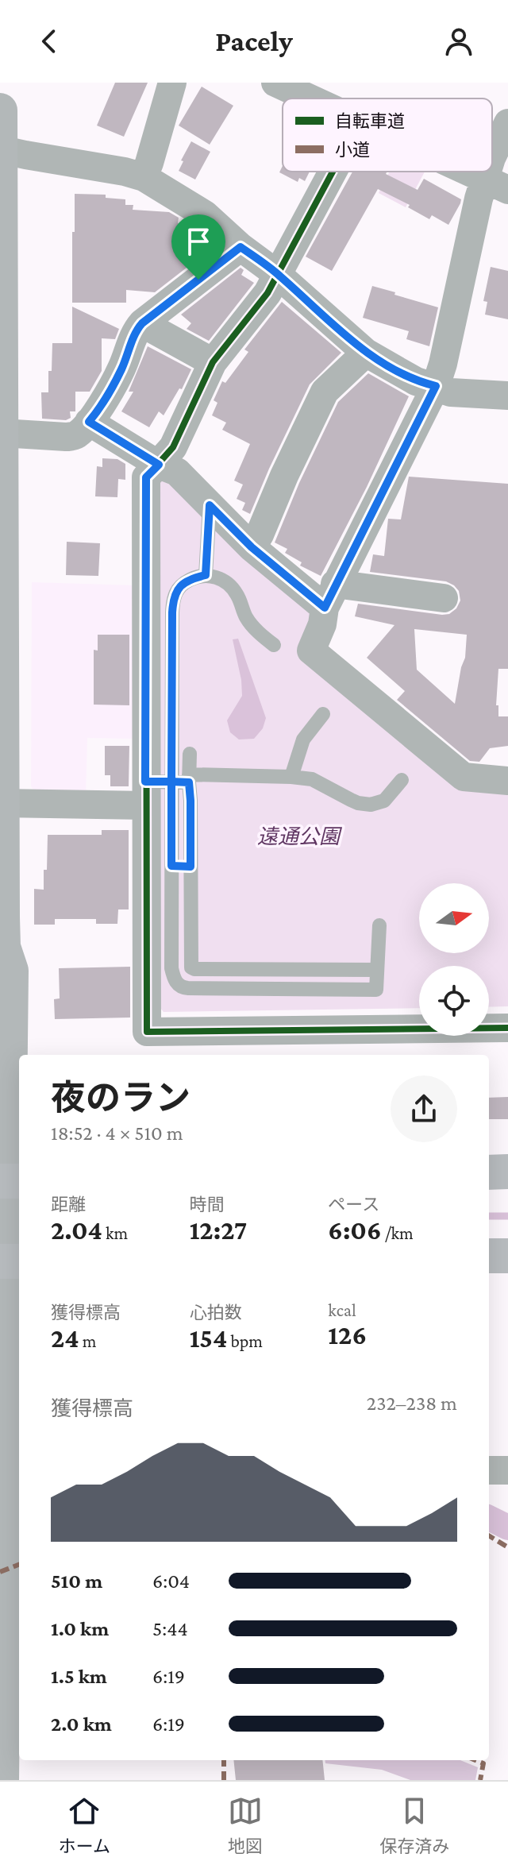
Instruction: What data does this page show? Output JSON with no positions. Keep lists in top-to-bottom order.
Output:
{
  "parks": ["遠通公園"],
  "legend": ["自転車道", "小道"],
  "north": "right",
  "page": {
    "header": "Pacely",
    "heading": ["夜のラン", "18:52 · 4 × 510 m"],
    "stats": [
      ["距離", "2.04 km"],
      ["時間", "12:27"],
      ["ペース", "6:06 /km"],
      ["獲得標高", "24 m"],
      ["心拍数", "154 bpm"],
      ["kcal", "126"]
    ],
    "chart": ["獲得標高", "232–238 m"],
    "list": [
      {
        "name": "510 m",
        "note": "6:04"
      },
      {
        "name": "1.0 km",
        "note": "5:44"
      },
      {
        "name": "1.5 km",
        "note": "6:19"
      },
      {
        "name": "2.0 km",
        "note": "6:19"
      }
    ],
    "tabs": ["ホーム", "地図", "保存済み"]
  }
}
